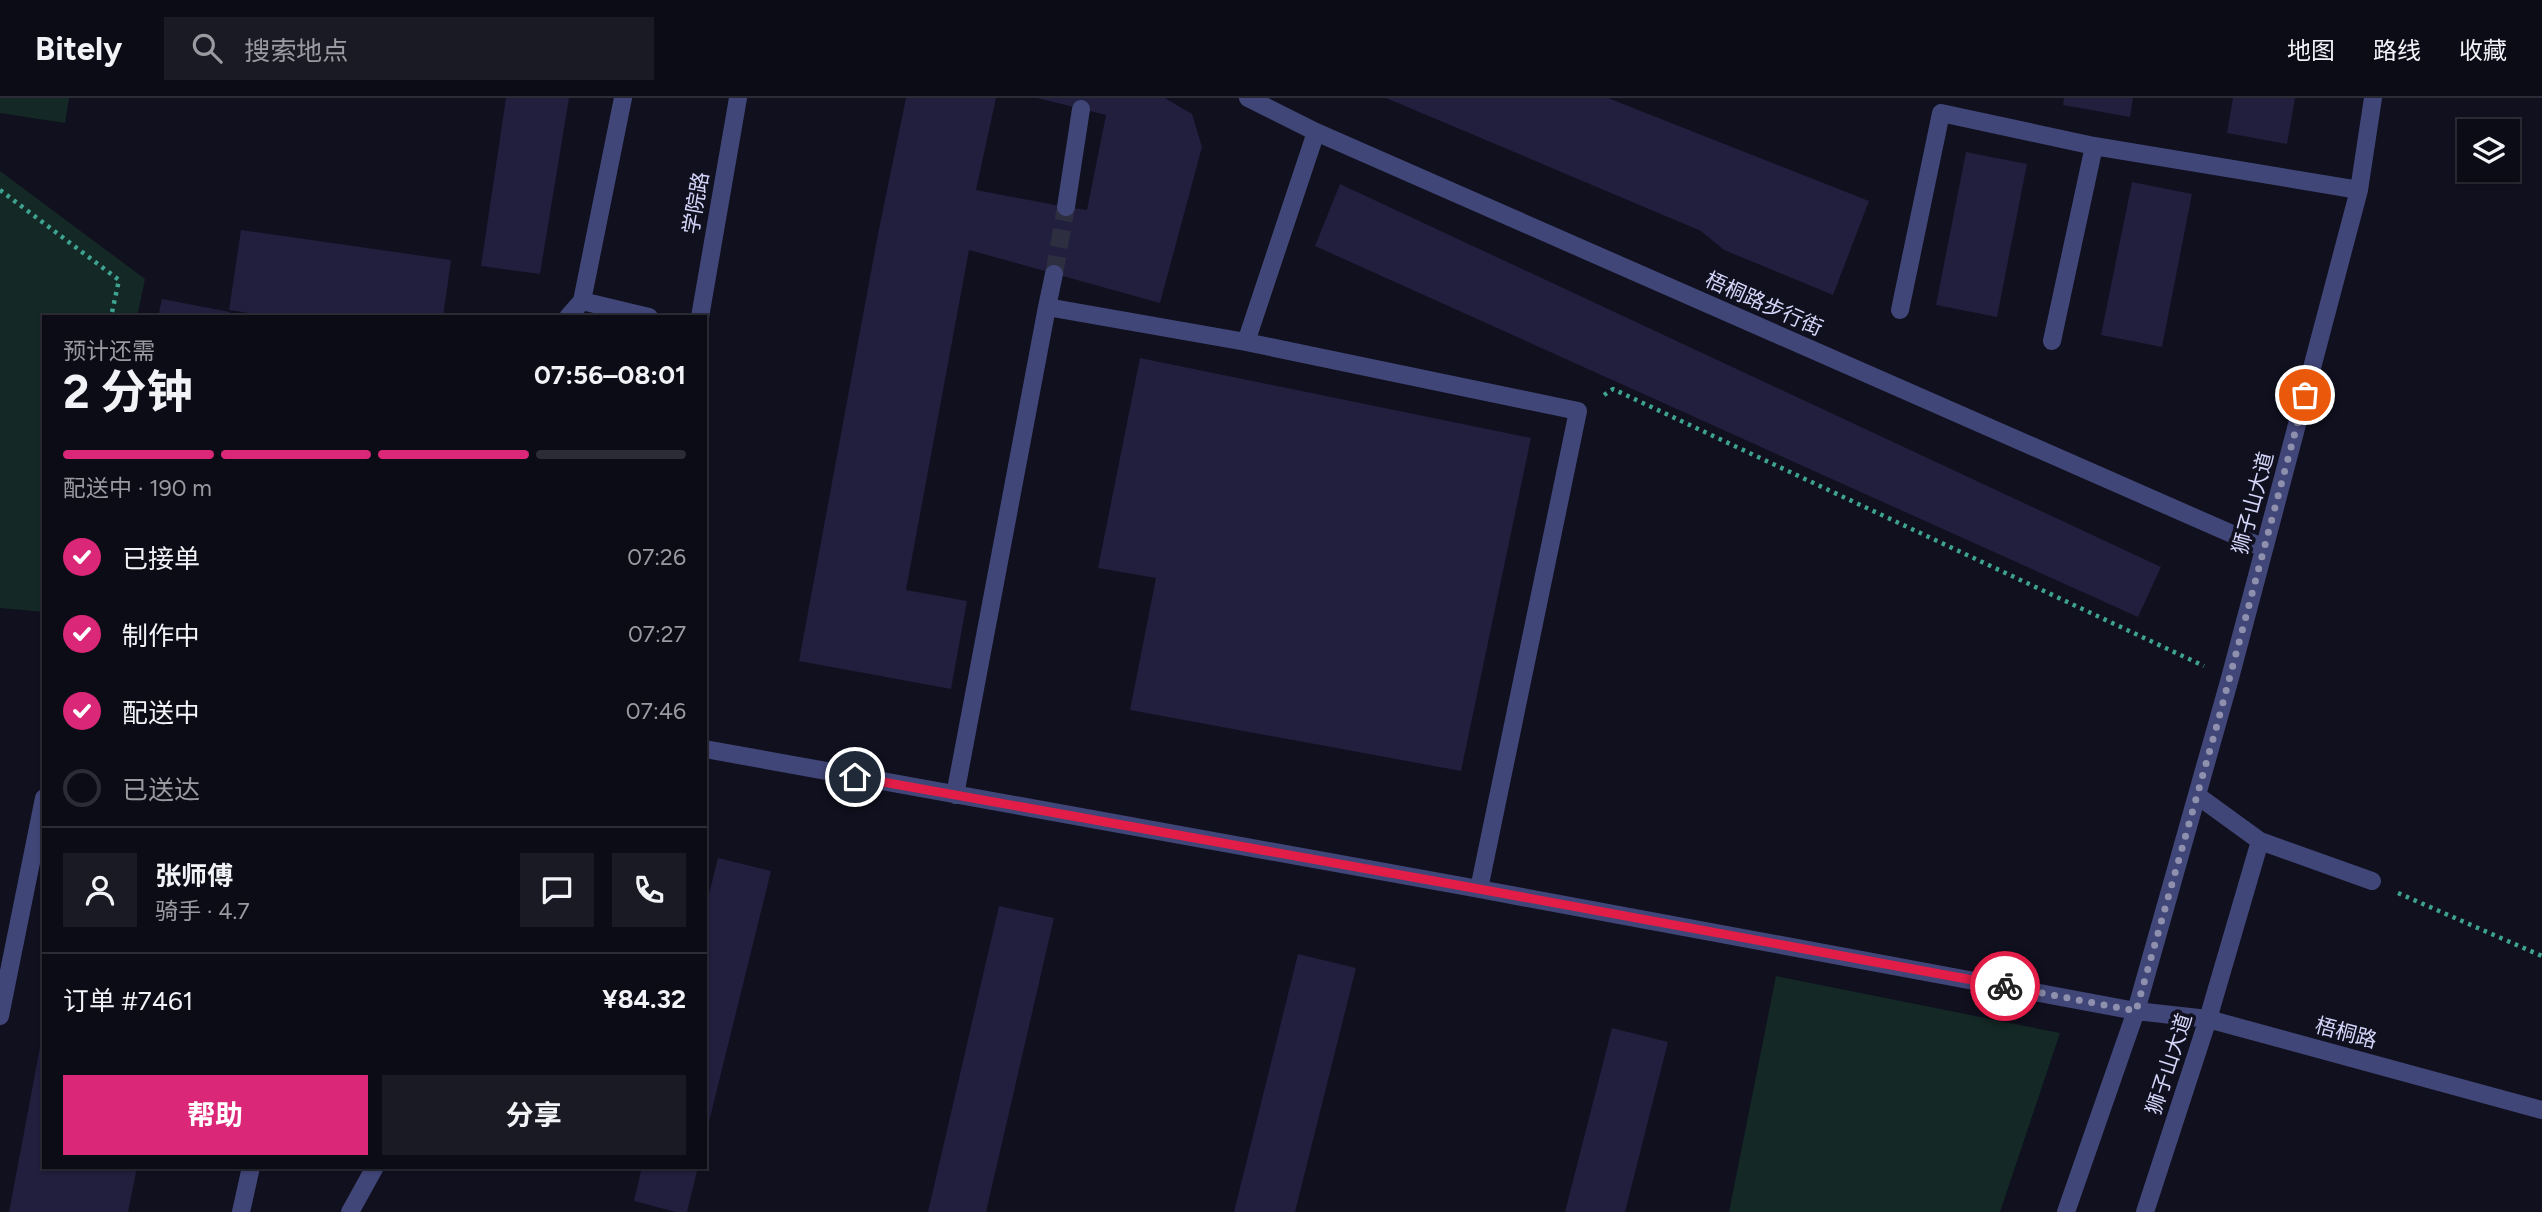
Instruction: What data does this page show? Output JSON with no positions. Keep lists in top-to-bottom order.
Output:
{
  "streets": {
    "street": [
      "学院路",
      "梧桐路步行街",
      "狮子山大道",
      "梧桐路"
    ]
  },
  "crossings": [
    ["梧桐路步行街", "狮子山大道"],
    ["狮子山大道", "梧桐路"]
  ],
  "page": {
    "header": "Bitely",
    "search": "搜索地点",
    "nav": ["地图", "路线", "收藏"],
    "heading": ["2 分钟", "预计还需", "07:56–08:01"],
    "panel": [
      "张师傅",
      "骑手 · 4.7",
      "订单 #7461",
      "¥84.32"
    ],
    "bar": "配送中 · 190 m",
    "list": [
      ["已接单", "07:26"],
      ["制作中", "07:27"],
      ["配送中", "07:46"],
      "已送达"
    ],
    "buttons": ["帮助", "分享"]
  }
}
